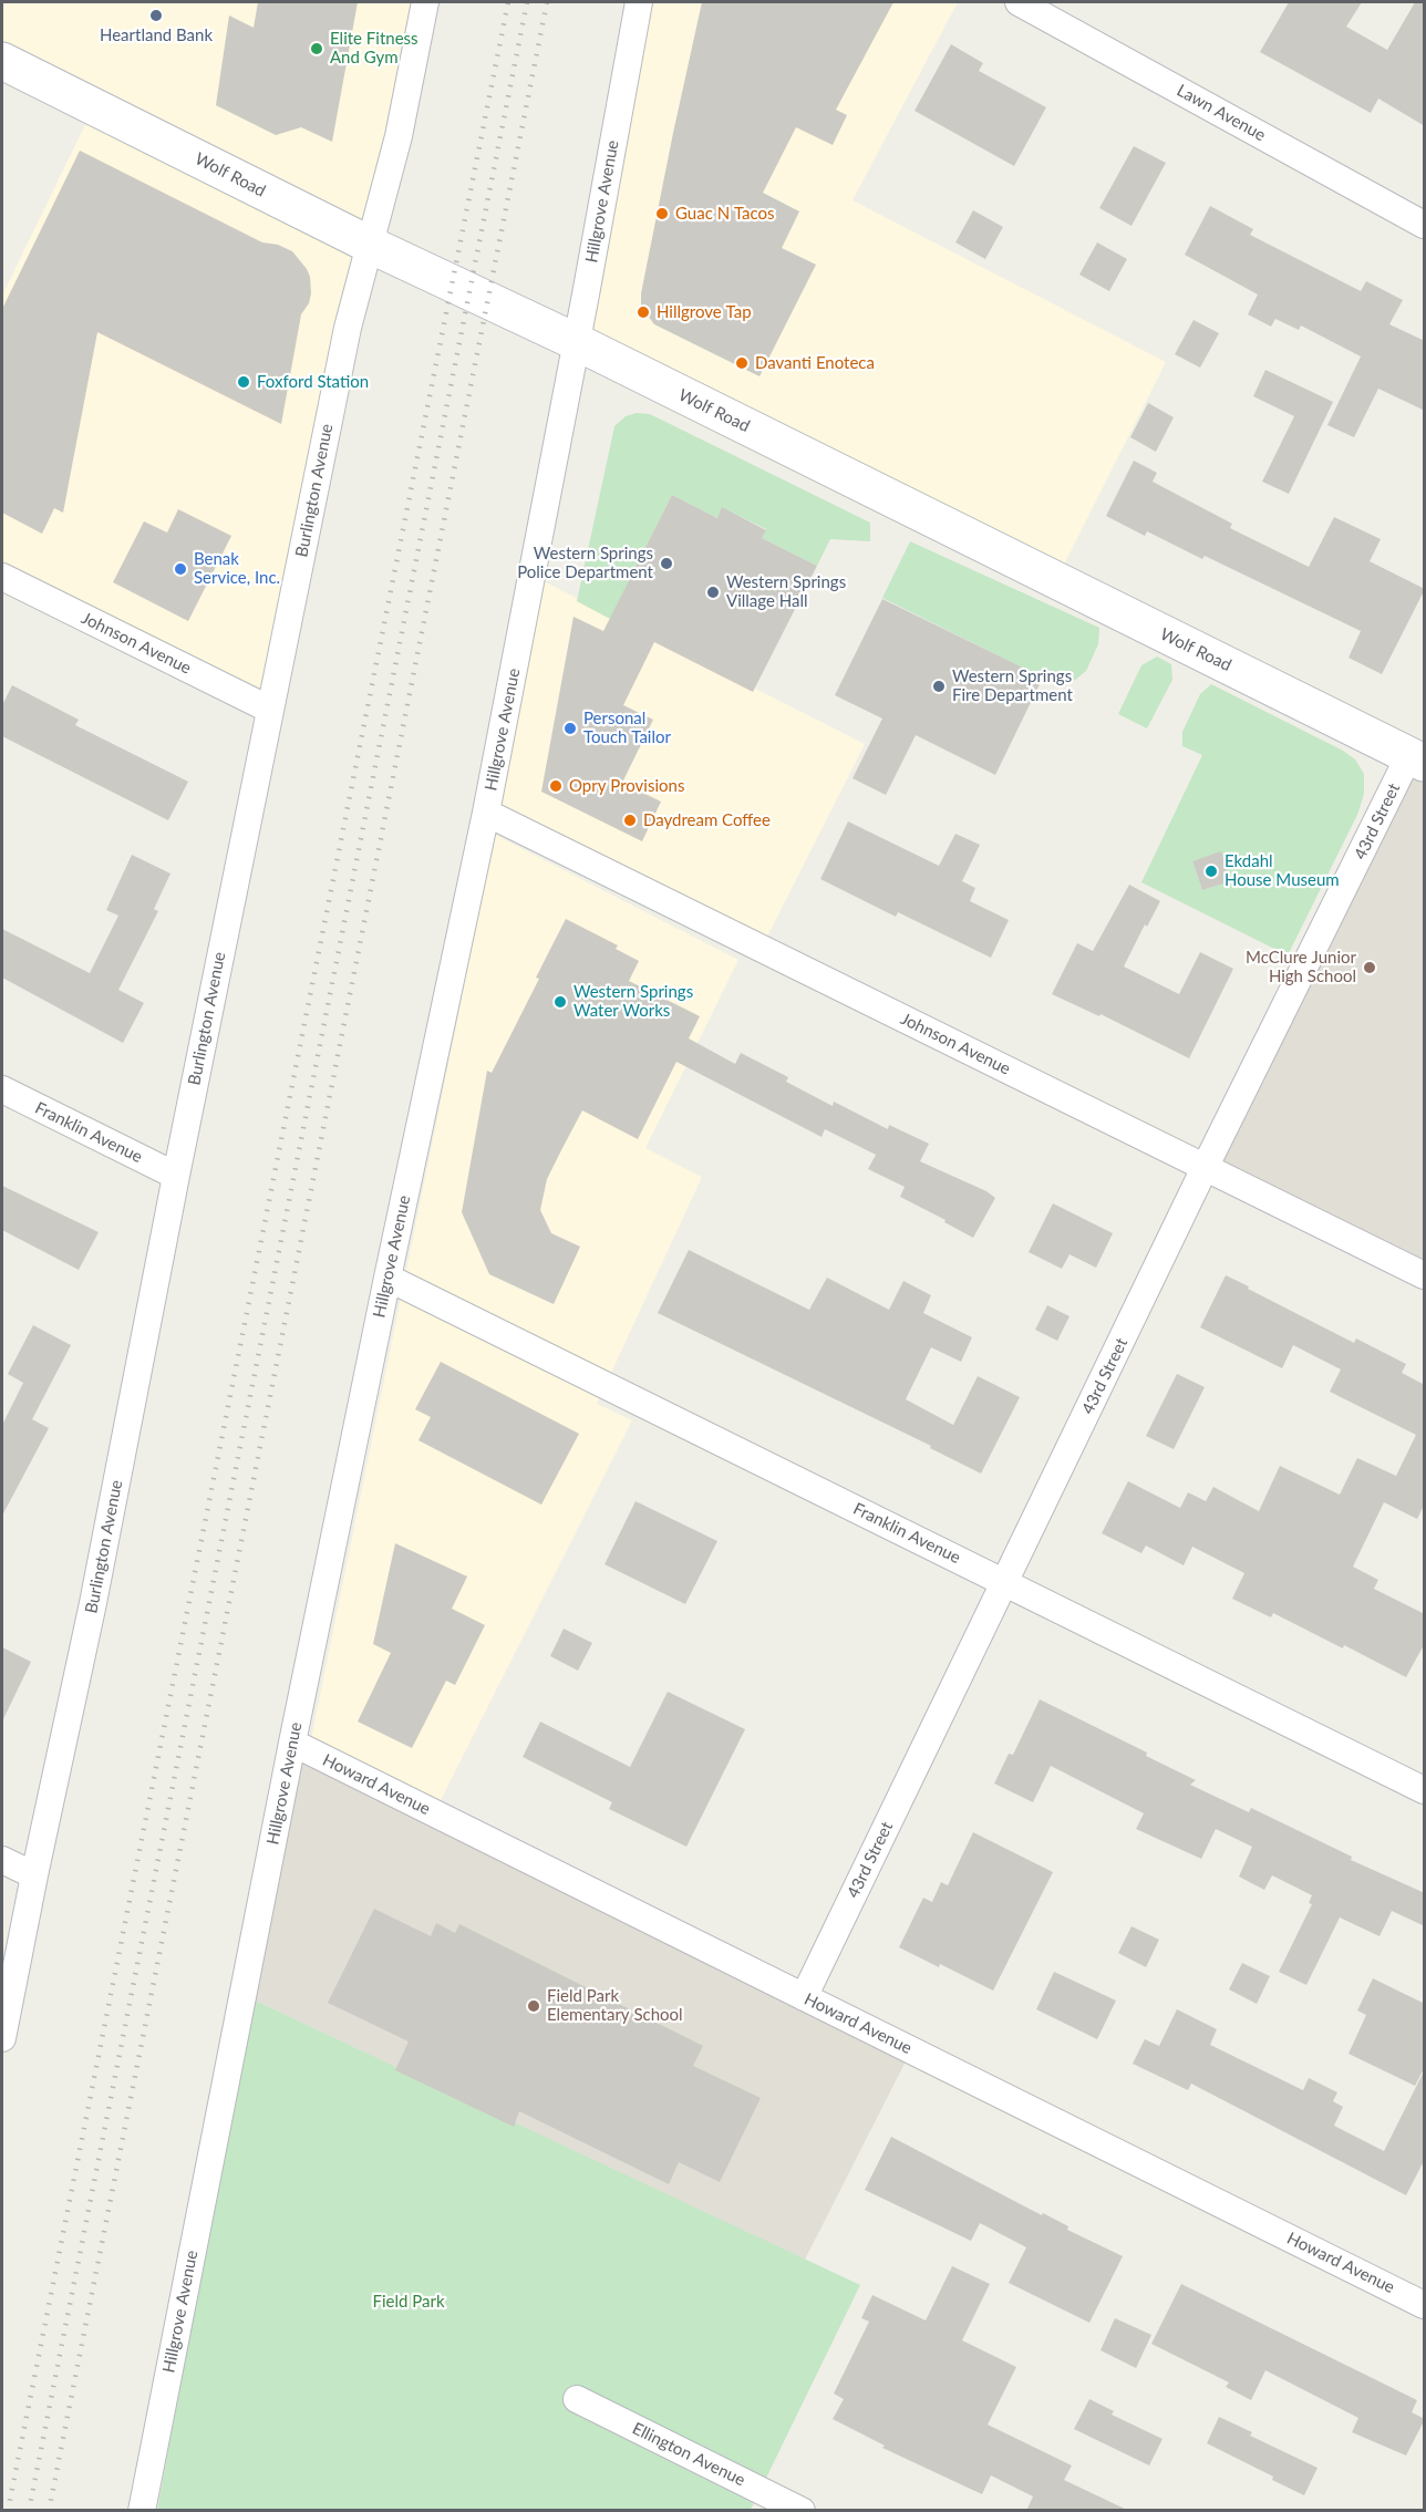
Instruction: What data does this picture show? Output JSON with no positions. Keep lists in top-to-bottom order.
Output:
{
  "streets": {
    "main road": ["Wolf Road"],
    "street": [
      "Lawn Avenue",
      "Hillgrove Avenue",
      "Burlington Avenue",
      "Johnson Avenue",
      "43rd Street",
      "Franklin Avenue",
      "Howard Avenue",
      "Ellington Avenue"
    ]
  },
  "crossings": [
    ["Wolf Road", "Hillgrove Avenue"],
    ["Wolf Road", "Burlington Avenue"],
    ["Wolf Road", "43rd Street"],
    ["Hillgrove Avenue", "Johnson Avenue"],
    ["Hillgrove Avenue", "Franklin Avenue"],
    ["Hillgrove Avenue", "Howard Avenue"],
    ["Burlington Avenue", "Johnson Avenue"],
    ["Burlington Avenue", "Franklin Avenue"],
    ["Johnson Avenue", "43rd Street"],
    ["43rd Street", "Franklin Avenue"],
    ["43rd Street", "Howard Avenue"]
  ],
  "parks": ["Field Park"],
  "places": [
    "Heartland Bank",
    "Elite Fitness And Gym",
    "Guac N Tacos",
    "Hillgrove Tap",
    "Davanti Enoteca",
    "Foxford Station",
    "Western Springs Police Department",
    "Benak Service, Inc.",
    "Western Springs Village Hall",
    "Western Springs Fire Department",
    "Personal Touch Tailor",
    "Opry Provisions",
    "Daydream Coffee",
    "Ekdahl House Museum",
    "McClure Junior High School",
    "Western Springs Water Works",
    "Field Park Elementary School"
  ]
}
